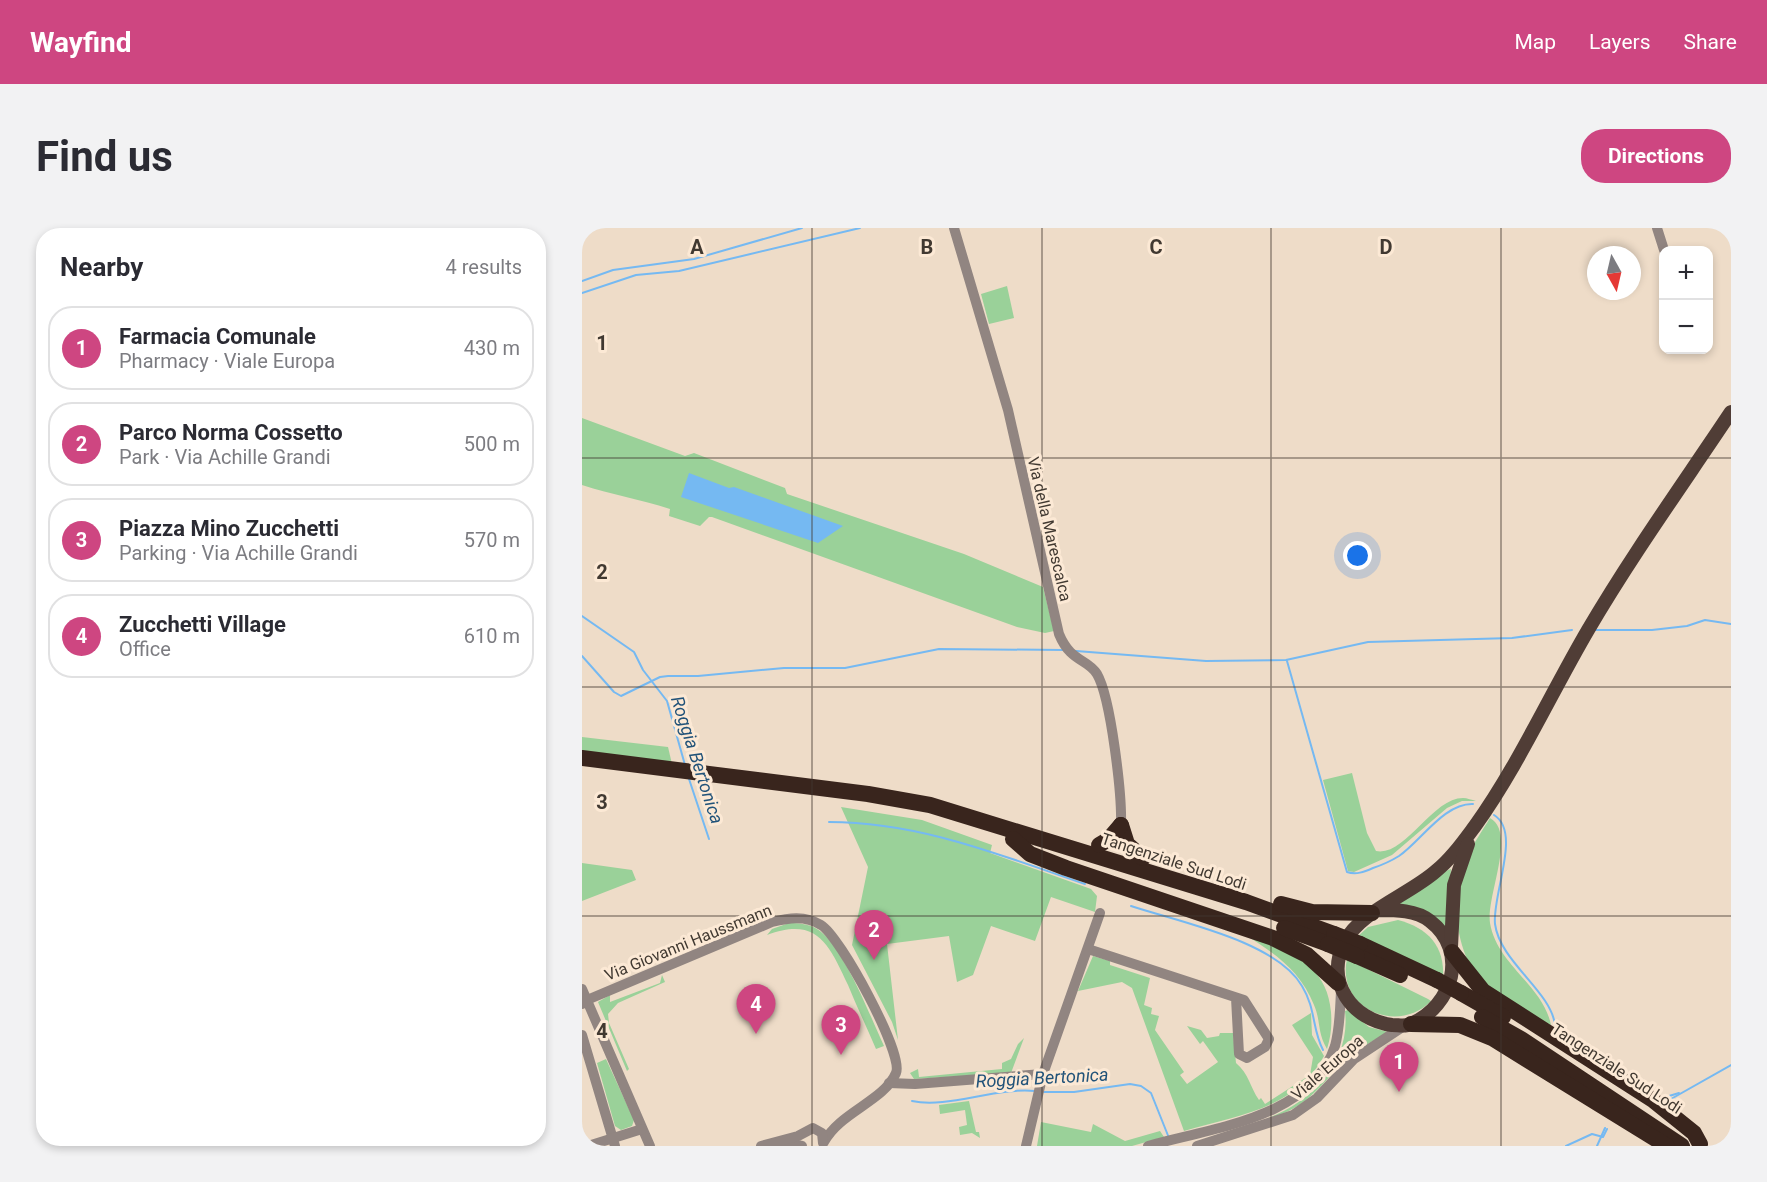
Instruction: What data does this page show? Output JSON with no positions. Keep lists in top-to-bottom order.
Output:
{
  "streets": {
    "highway": ["Tangenziale Sud Lodi"],
    "street": ["Via della Marescalca", "Via Giovanni Haussmann", "Viale Europa"]
  },
  "water": ["Roggia Bertonica"],
  "north": "bottom",
  "page": {
    "header": "Wayfind",
    "nav": ["Map", "Layers", "Share"],
    "buttons": "Directions",
    "title": "Find us",
    "heading": ["Nearby", "4 results"],
    "map_buttons": ["+", "−"],
    "list": [
      {
        "mark": "1",
        "name": "Farmacia Comunale",
        "note": "Pharmacy · Viale Europa",
        "value": "430 m"
      },
      {
        "mark": "2",
        "name": "Parco Norma Cossetto",
        "note": "Park · Via Achille Grandi",
        "value": "500 m"
      },
      {
        "mark": "3",
        "name": "Piazza Mino Zucchetti",
        "note": "Parking · Via Achille Grandi",
        "value": "570 m"
      },
      {
        "mark": "4",
        "name": "Zucchetti Village",
        "note": "Office",
        "value": "610 m"
      }
    ],
    "pins": [
      "2",
      "4",
      "3",
      "1"
    ]
  },
  "grid": {
    "columns": [
      "A",
      "B",
      "C",
      "D"
    ],
    "rows": [
      "1",
      "2",
      "3",
      "4"
    ]
  }
}
